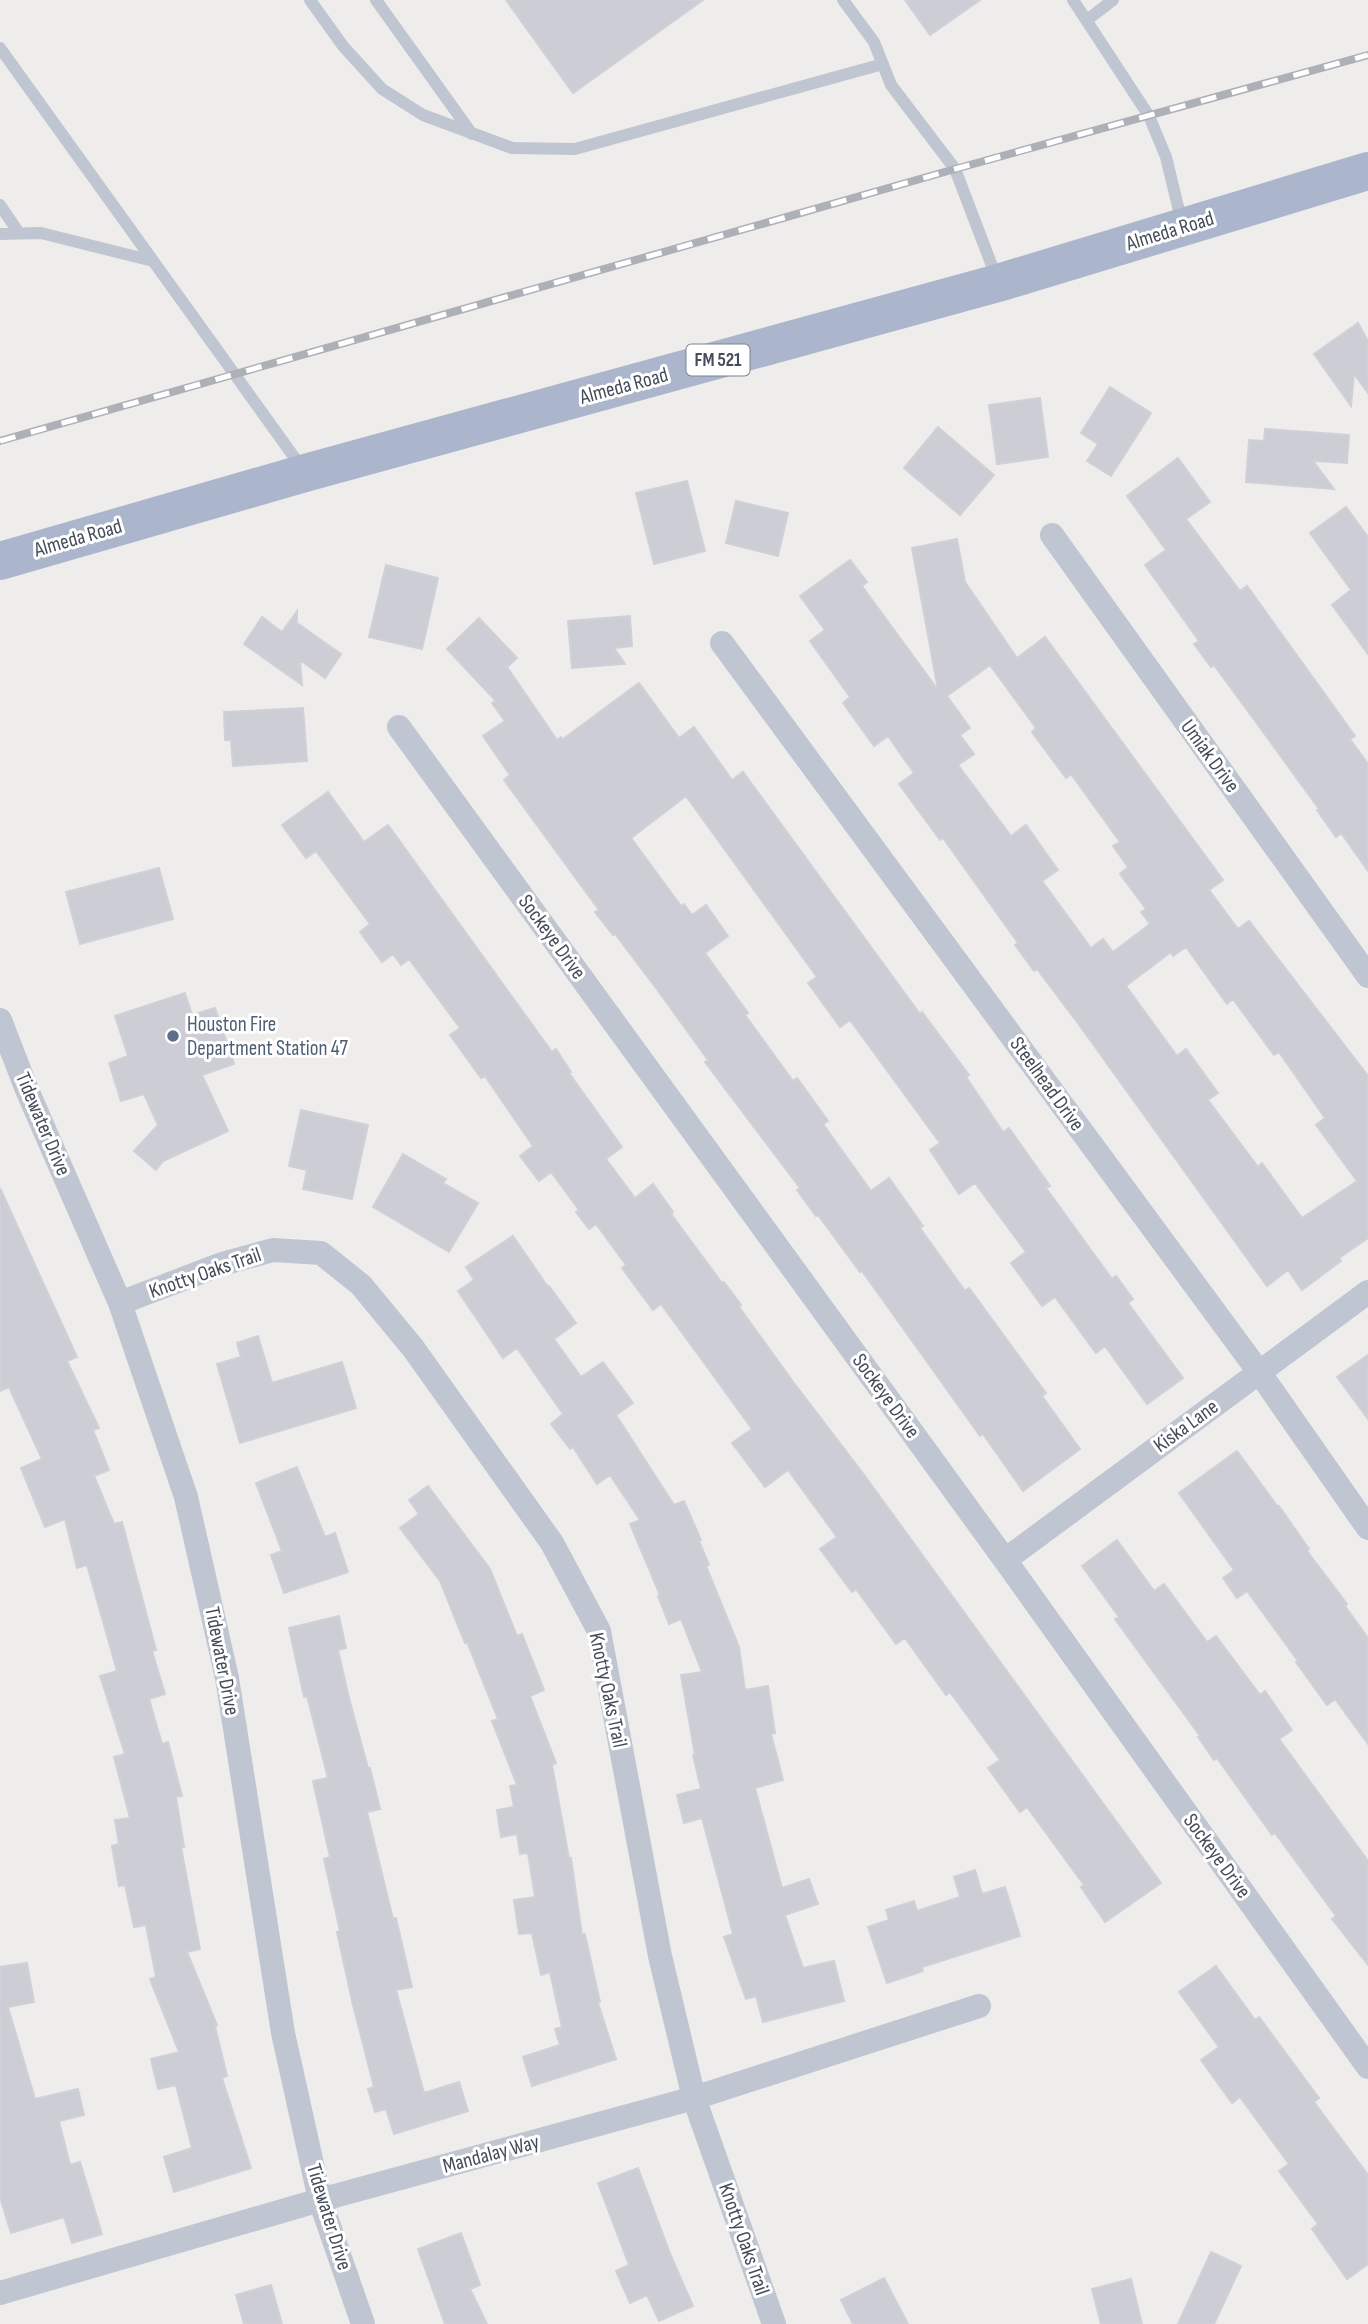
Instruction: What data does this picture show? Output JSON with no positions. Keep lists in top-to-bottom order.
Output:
{
  "streets": {
    "main road": ["Almeda Road", "FM 521"],
    "street": [
      "Umiak Drive",
      "Sockeye Drive",
      "Steelhead Drive",
      "Tidewater Drive",
      "Knotty Oaks Trail",
      "Kiska Lane",
      "Mandalay Way"
    ]
  },
  "crossings": [
    ["Sockeye Drive", "Kiska Lane"],
    ["Steelhead Drive", "Kiska Lane"],
    ["Tidewater Drive", "Knotty Oaks Trail"],
    ["Tidewater Drive", "Mandalay Way"],
    ["Knotty Oaks Trail", "Mandalay Way"]
  ],
  "places": ["Houston Fire Department Station 47"]
}
